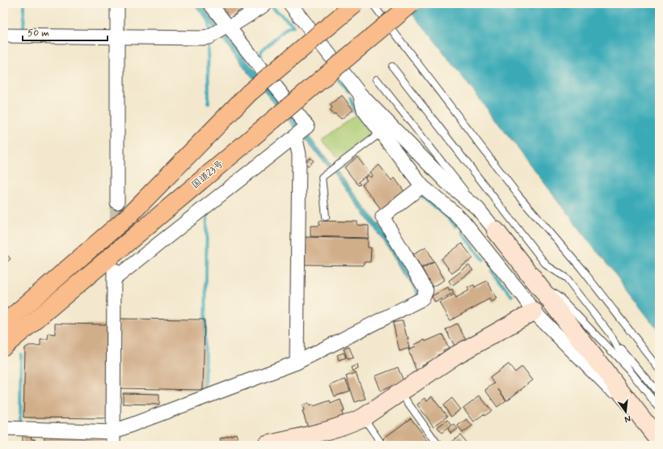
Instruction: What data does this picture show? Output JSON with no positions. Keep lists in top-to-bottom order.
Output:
{
  "streets": {
    "highway": ["国道23号"]
  },
  "scale_bar": "50 m",
  "north": "bottom"
}
